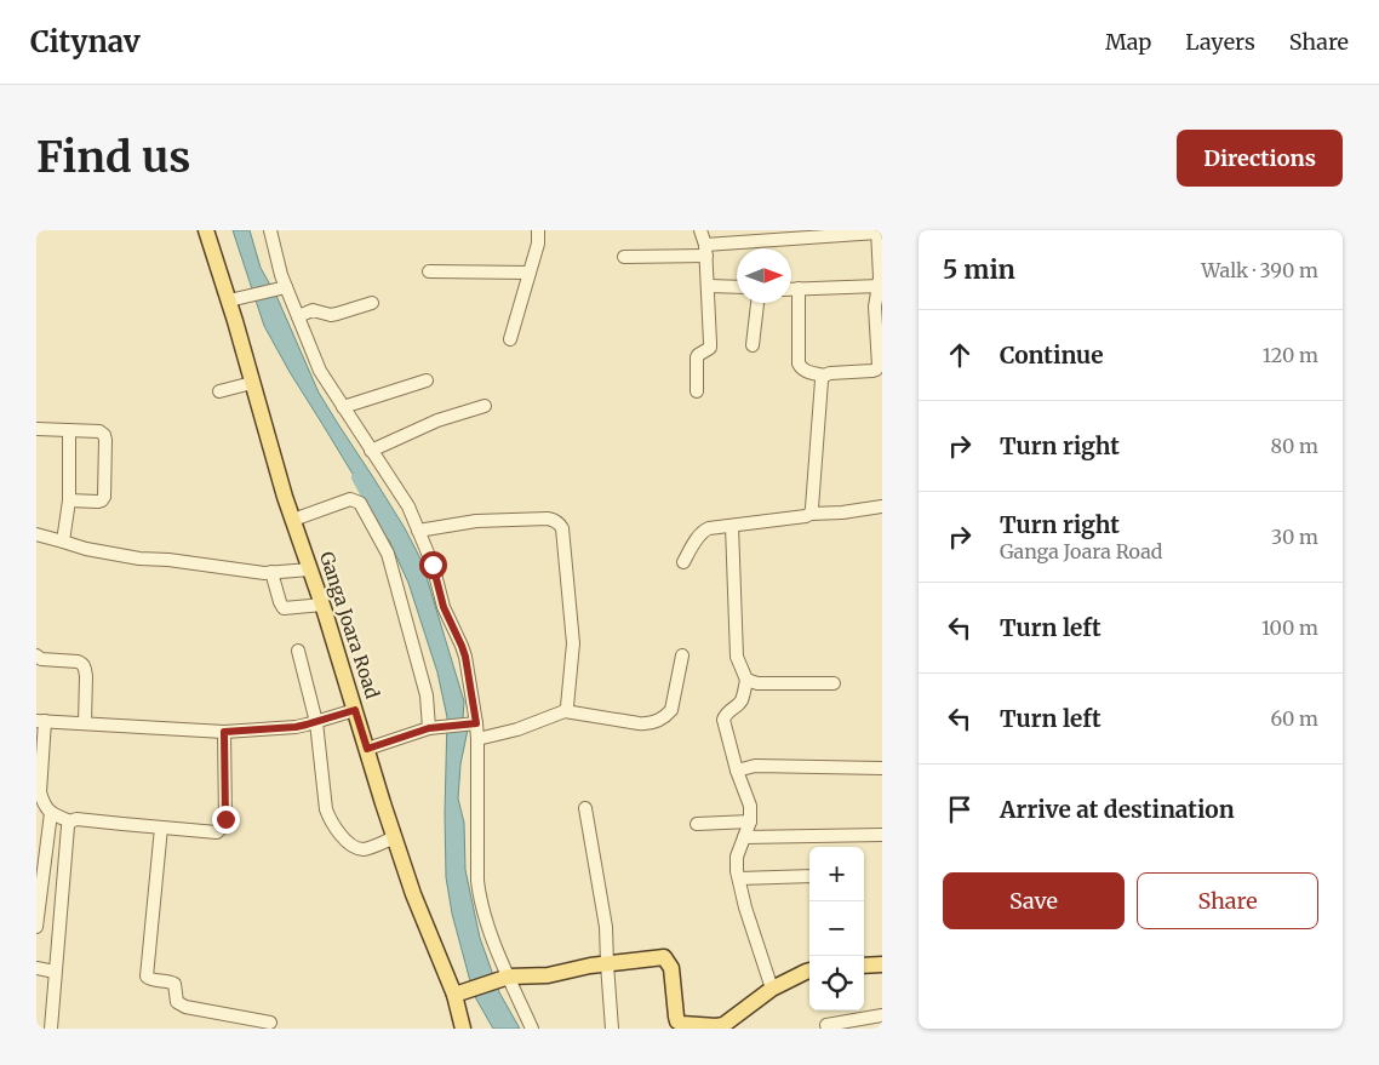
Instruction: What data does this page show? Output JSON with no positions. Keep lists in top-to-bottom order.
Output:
{
  "streets": {
    "main road": ["Ganga Joara Road"]
  },
  "north": "right",
  "page": {
    "header": "Citynav",
    "nav": ["Map", "Layers", "Share"],
    "buttons": [
      "Directions",
      ["Save", "Share"]
    ],
    "title": "Find us",
    "heading": ["5 min", "Walk · 390 m"],
    "list": [
      ["Continue", "120 m"],
      ["Turn right", "80 m"],
      ["Turn right", "Ganga Joara Road", "30 m"],
      ["Turn left", "100 m"],
      ["Turn left", "60 m"],
      "Arrive at destination"
    ],
    "map_buttons": ["+", "−"]
  }
}
